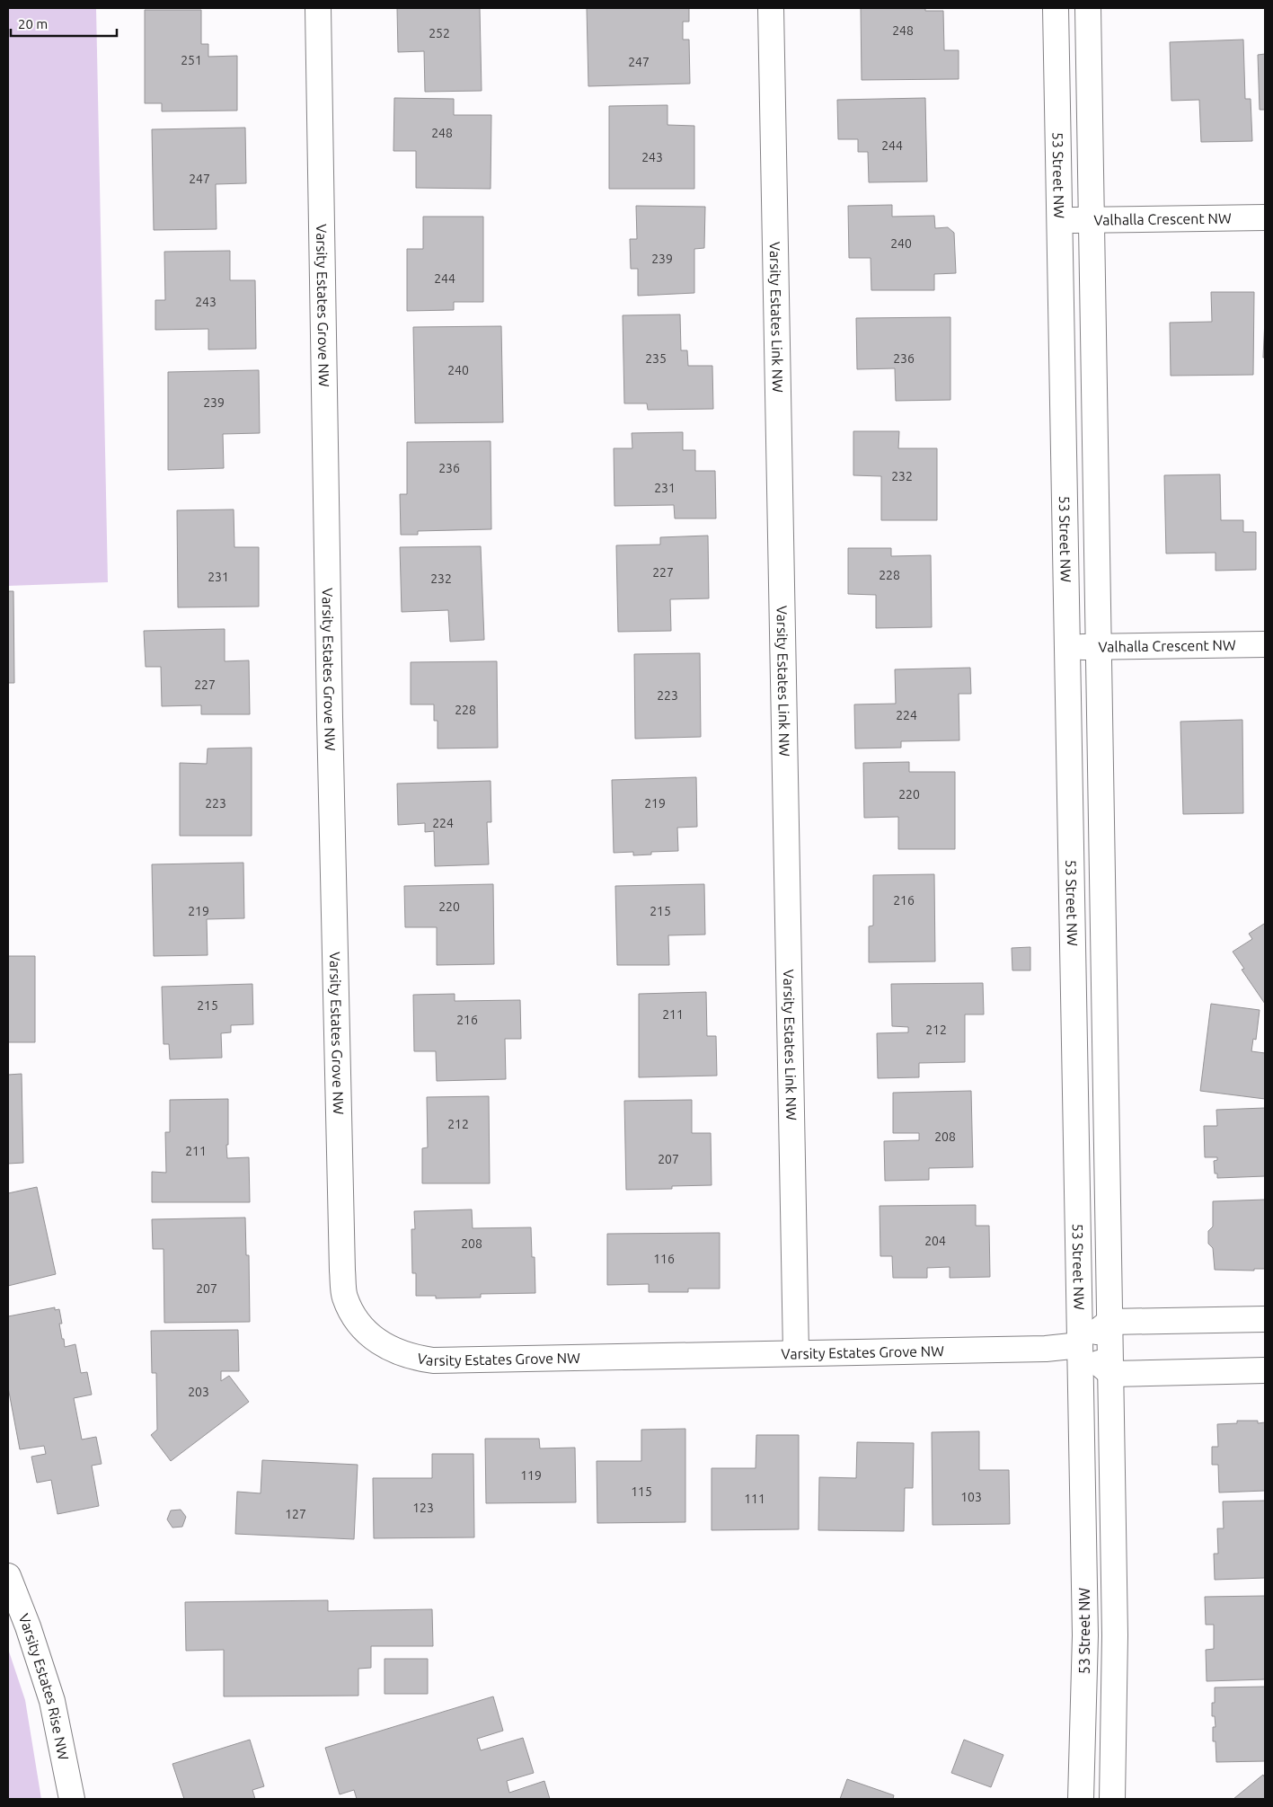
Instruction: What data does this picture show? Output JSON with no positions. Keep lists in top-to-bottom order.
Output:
{
  "streets": {
    "street": [
      "53 Street NW",
      "Valhalla Crescent NW",
      "Varsity Estates Grove NW",
      "Varsity Estates Link NW",
      "Varsity Estates Rise NW"
    ]
  },
  "crossings": [
    ["53 Street NW", "Valhalla Crescent NW"],
    ["53 Street NW", "Varsity Estates Grove NW"],
    ["Varsity Estates Grove NW", "Varsity Estates Link NW"]
  ],
  "house_numbers": [
    "248",
    "252",
    "251",
    "247",
    "248",
    "244",
    "243",
    "247",
    "240",
    "239",
    "244",
    "243",
    "235",
    "236",
    "240",
    "239",
    "236",
    "232",
    "231",
    "227",
    "228",
    "231",
    "232",
    "227",
    "223",
    "228",
    "224",
    "220",
    "223",
    "219",
    "224",
    "216",
    "220",
    "219",
    "215",
    "215",
    "211",
    "216",
    "212",
    "212",
    "208",
    "211",
    "207",
    "204",
    "208",
    "116",
    "207",
    "203",
    "119",
    "115",
    "103",
    "111",
    "123",
    "127"
  ],
  "scale_bar": "20 m"
}
